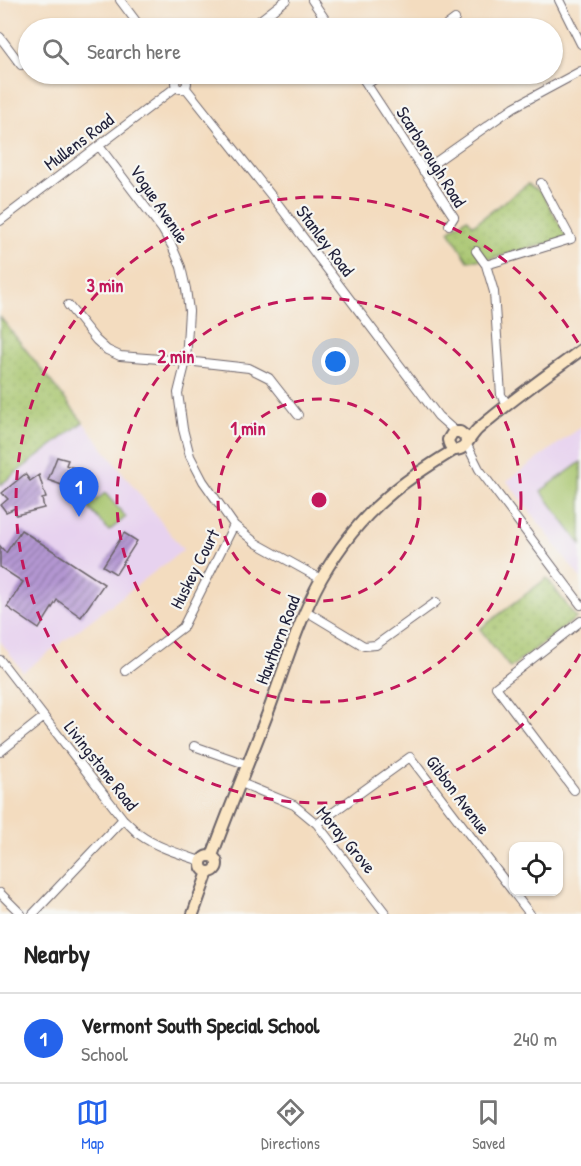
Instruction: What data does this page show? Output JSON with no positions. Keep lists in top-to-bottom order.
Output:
{
  "streets": {
    "main road": ["Hawthorn Road"],
    "street": [
      "Mullens Road",
      "Scarborough Road",
      "Vogue Avenue",
      "Stanley Road",
      "Huskey Court",
      "Livingstone Road",
      "Gibbon Avenue",
      "Moray Grove"
    ]
  },
  "crossings": [
    ["Mullens Road", "Vogue Avenue"],
    ["Vogue Avenue", "Huskey Court"],
    ["Vogue Avenue", "Hawthorn Road"],
    ["Stanley Road", "Hawthorn Road"],
    ["Hawthorn Road", "Livingstone Road"],
    ["Hawthorn Road", "Moray Grove"],
    ["Gibbon Avenue", "Moray Grove"]
  ],
  "page": {
    "search": "Search here",
    "pins": "1",
    "heading": "Nearby",
    "list": [
      {
        "mark": "1",
        "name": "Vermont South Special School",
        "note": "School",
        "value": "240 m"
      }
    ],
    "nav": ["Map", "Directions", "Saved"]
  },
  "rings": ["3 min", "2 min", "1 min"]
}
